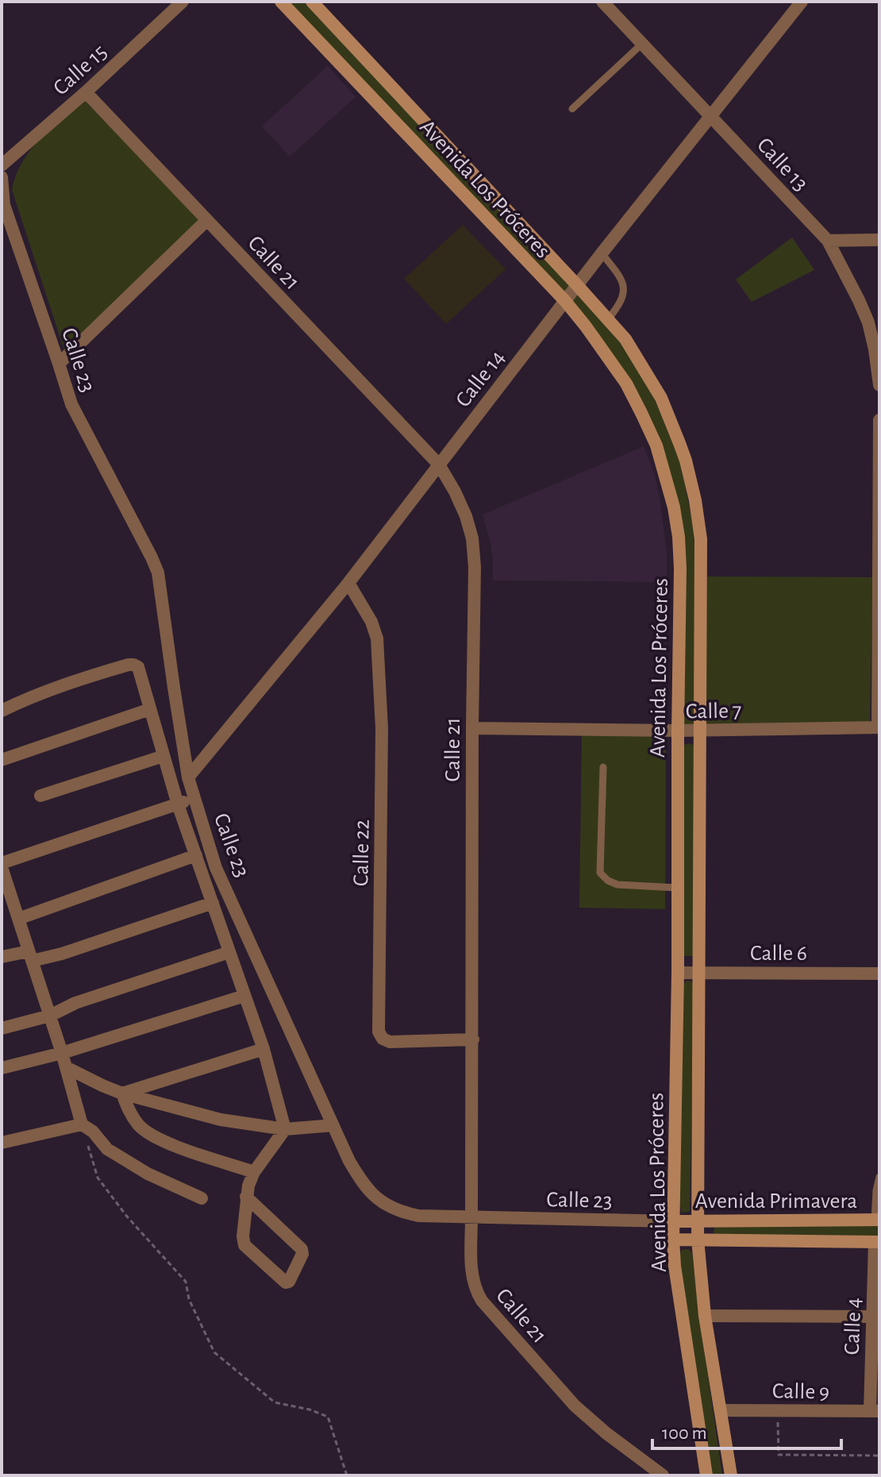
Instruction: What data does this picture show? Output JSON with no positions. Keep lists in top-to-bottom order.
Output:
{
  "streets": {
    "main road": ["Avenida Los Próceres", "Avenida Primavera"],
    "street": [
      "Calle 15",
      "Calle 13",
      "Calle 21",
      "Calle 23",
      "Calle 14",
      "Calle 7",
      "Calle 22",
      "Calle 6",
      "Calle 4",
      "Calle 9"
    ]
  },
  "crossings": [
    ["Calle 15", "Calle 21"],
    ["Calle 13", "Calle 14"],
    ["Avenida Los Próceres", "Calle 23"],
    ["Avenida Los Próceres", "Calle 14"],
    ["Avenida Los Próceres", "Calle 7"],
    ["Avenida Los Próceres", "Calle 6"],
    ["Avenida Los Próceres", "Avenida Primavera"],
    ["Avenida Los Próceres", "Calle 9"],
    ["Calle 21", "Calle 23"],
    ["Calle 21", "Calle 14"],
    ["Calle 21", "Calle 7"],
    ["Calle 21", "Calle 22"],
    ["Calle 23", "Calle 14"],
    ["Calle 23", "Avenida Primavera"],
    ["Calle 14", "Calle 22"],
    ["Avenida Primavera", "Calle 4"],
    ["Calle 4", "Calle 9"]
  ],
  "scale_bar": "100 m"
}
